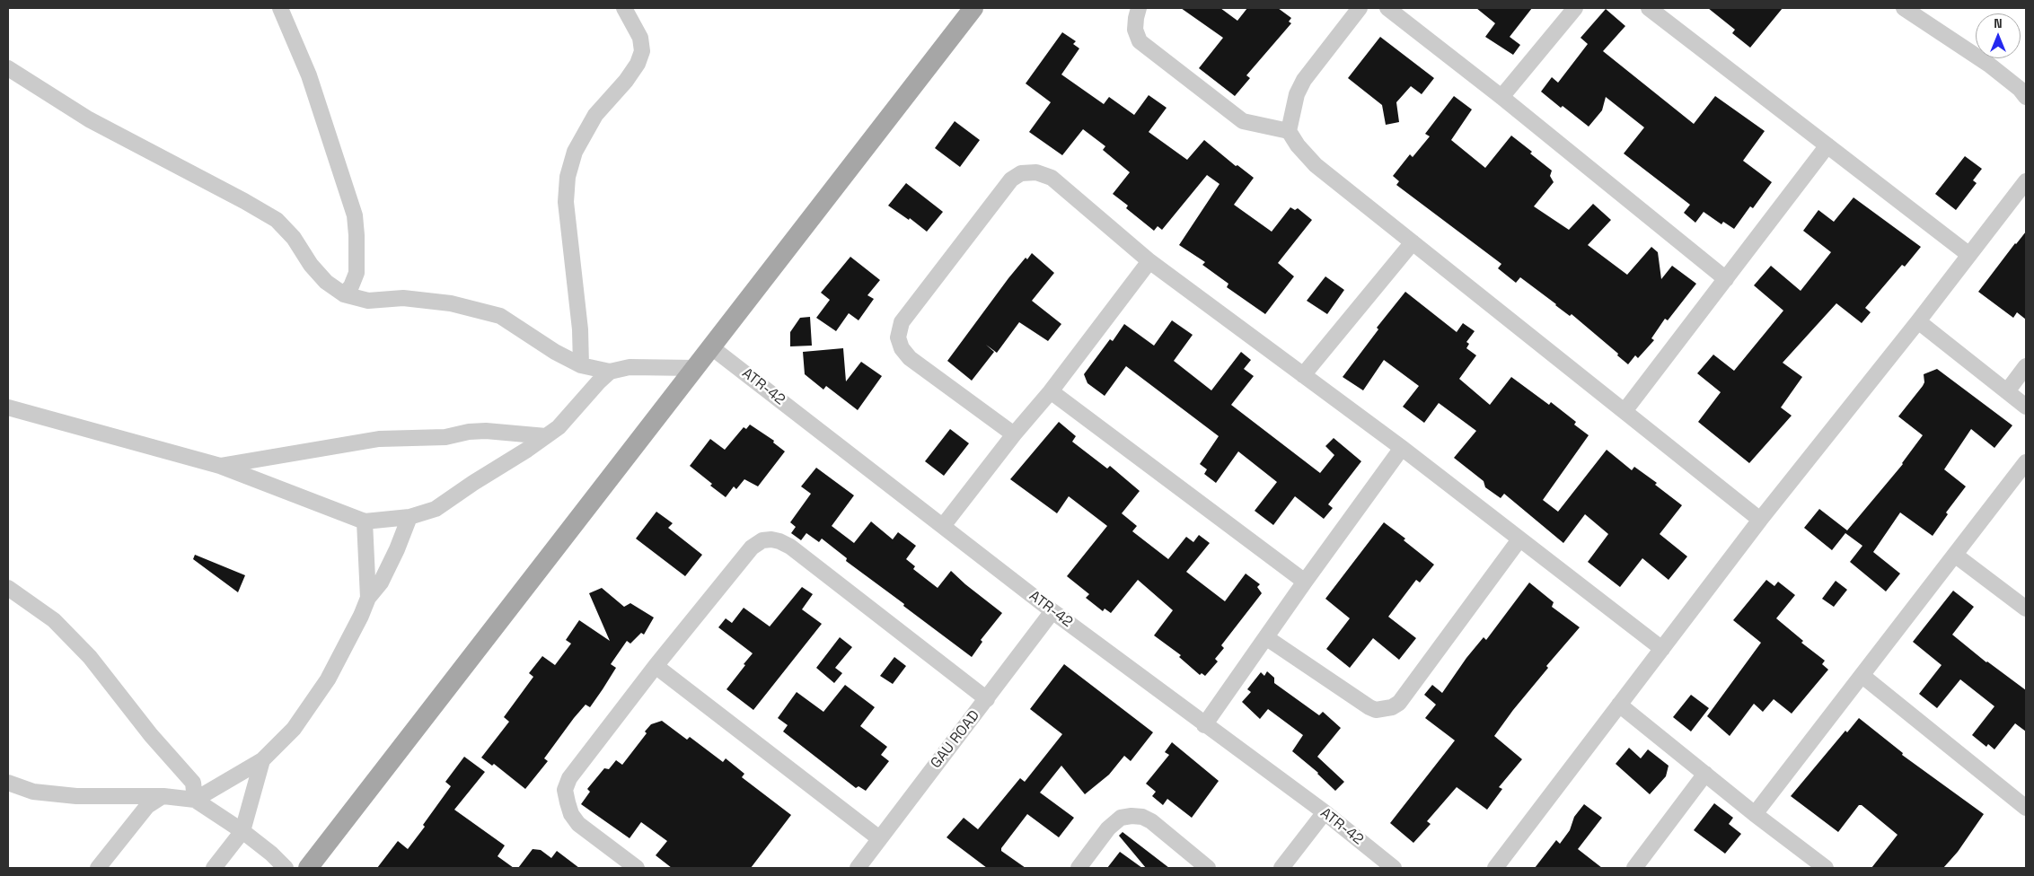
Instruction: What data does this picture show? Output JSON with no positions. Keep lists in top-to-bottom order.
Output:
{
  "streets": {
    "street": ["ATR-42", "GAU ROAD"]
  },
  "crossings": [
    ["ATR-42", "GAU ROAD"]
  ],
  "north": "top"
}
